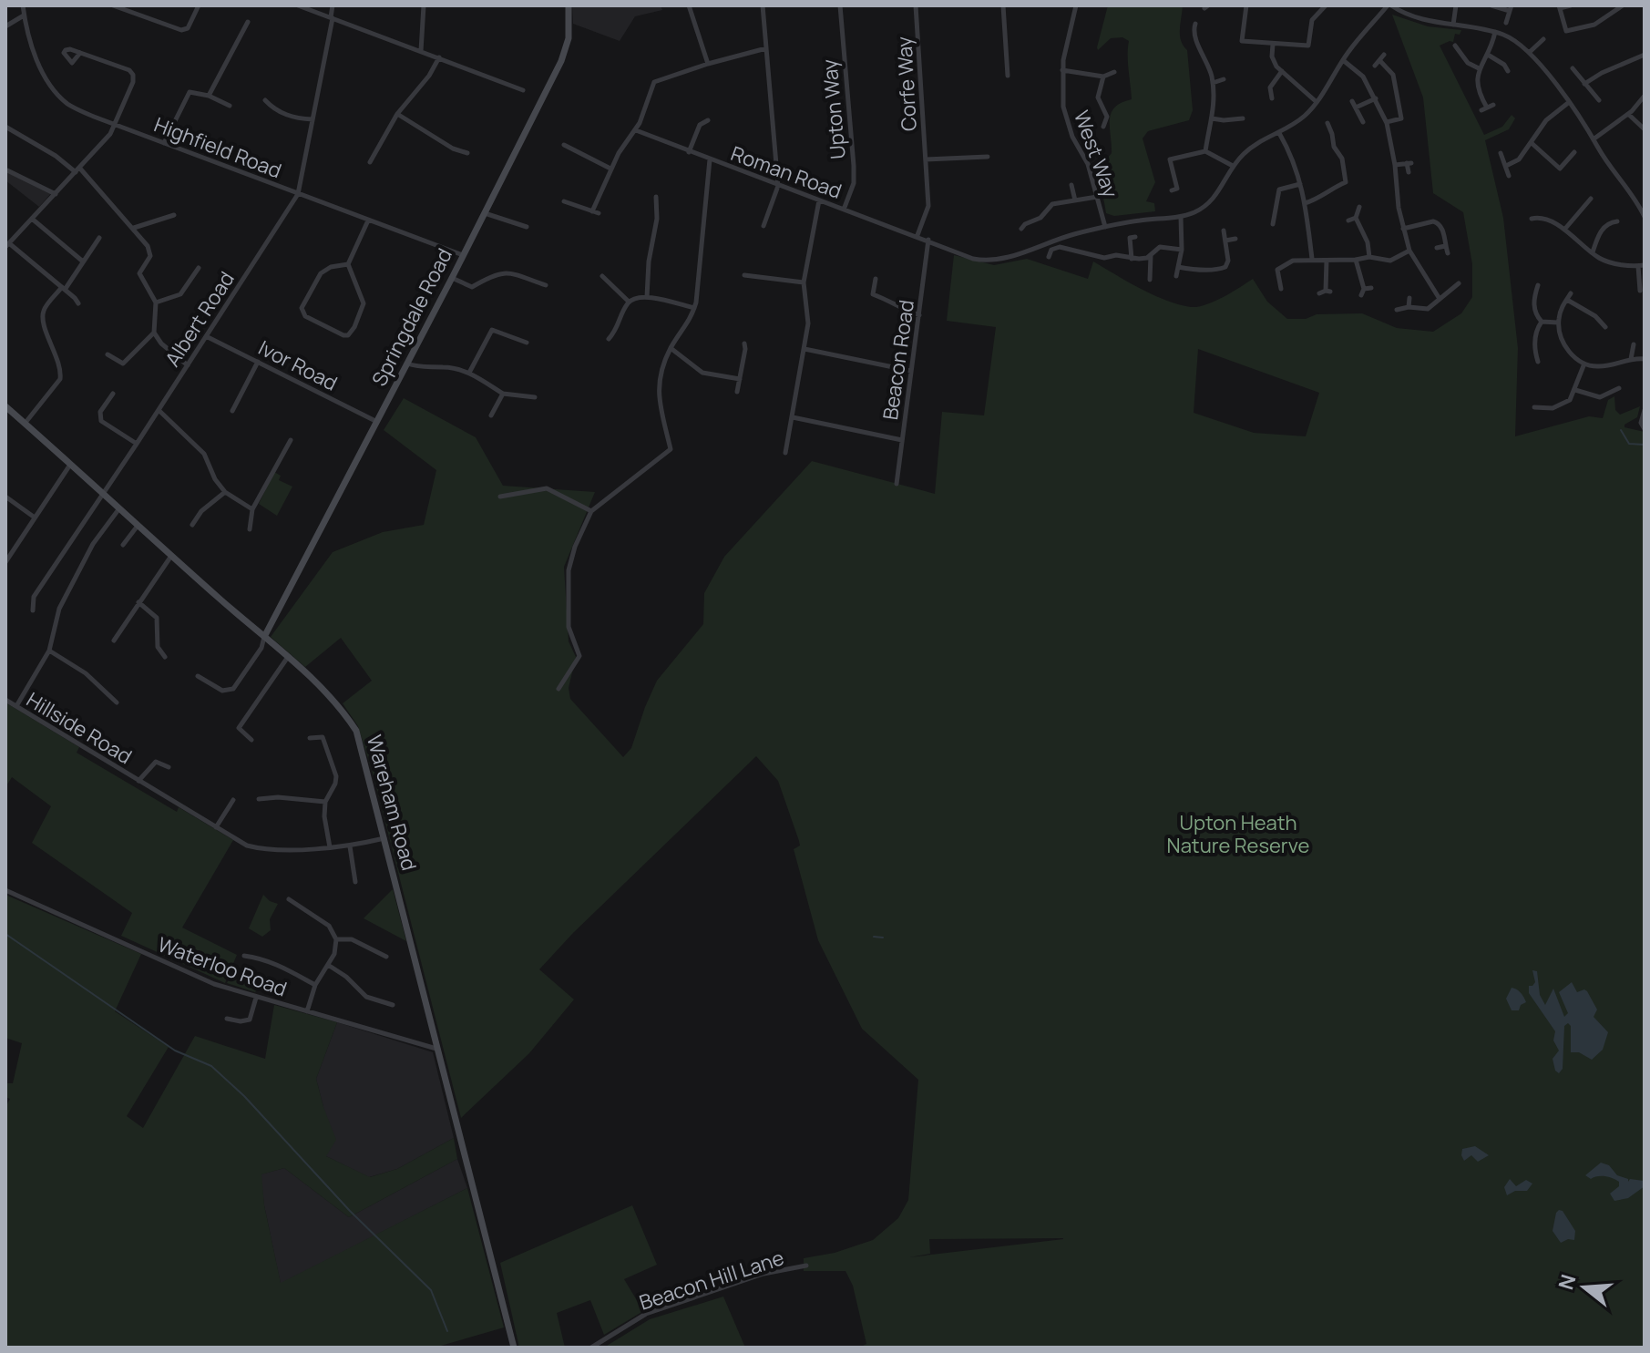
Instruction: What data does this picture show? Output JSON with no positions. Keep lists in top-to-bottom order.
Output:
{
  "streets": {
    "street": [
      "Corfe Way",
      "Upton Way",
      "Highfield Road",
      "West Way",
      "Roman Road",
      "Springdale Road",
      "Albert Road",
      "Beacon Road",
      "Ivor Road",
      "Hillside Road",
      "Wareham Road",
      "Waterloo Road",
      "Beacon Hill Lane"
    ]
  },
  "crossings": [
    ["Corfe Way", "Roman Road"],
    ["Upton Way", "Roman Road"],
    ["Highfield Road", "Springdale Road"],
    ["Highfield Road", "Albert Road"],
    ["West Way", "Roman Road"],
    ["Roman Road", "Beacon Road"],
    ["Springdale Road", "Ivor Road"],
    ["Springdale Road", "Wareham Road"],
    ["Albert Road", "Ivor Road"],
    ["Albert Road", "Wareham Road"],
    ["Hillside Road", "Wareham Road"],
    ["Wareham Road", "Waterloo Road"]
  ],
  "parks": ["Upton Heath Nature Reserve"],
  "north": "left"
}
